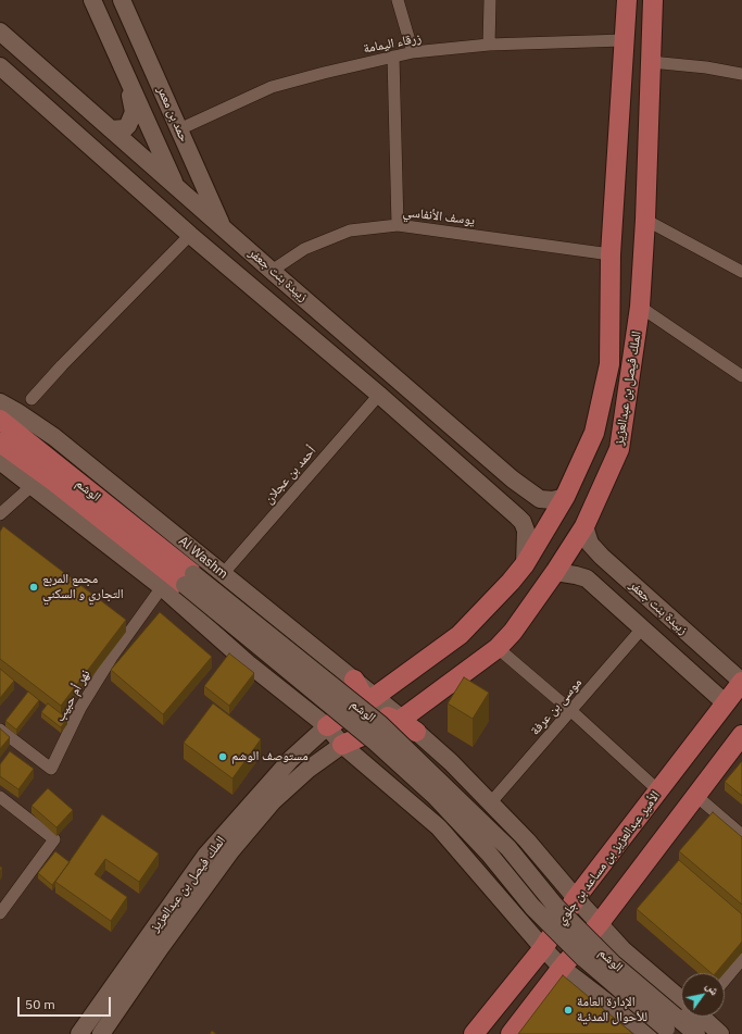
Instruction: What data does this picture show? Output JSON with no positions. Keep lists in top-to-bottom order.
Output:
{
  "streets": {
    "main road": ["الملك فيصل بن عبدالعزيز", "الوشم", "الأمير عبدالعزيز بن مساعد بن جلوي"],
    "street": [
      "زرقاء اليمامة",
      "حمد بن معمر",
      "يوسف الأنفاسي",
      "زبيدة بنت جعفر",
      "أحمد بن عجلان",
      "Al Washm",
      "نهر أم حبيب",
      "موسى بن عرفة"
    ]
  },
  "crossings": [
    ["زرقاء اليمامة", "حمد بن معمر"],
    ["زرقاء اليمامة", "الملك فيصل بن عبدالعزيز"],
    ["حمد بن معمر", "زبيدة بنت جعفر"],
    ["يوسف الأنفاسي", "زبيدة بنت جعفر"],
    ["يوسف الأنفاسي", "الملك فيصل بن عبدالعزيز"],
    ["زبيدة بنت جعفر", "الملك فيصل بن عبدالعزيز"],
    ["زبيدة بنت جعفر", "أحمد بن عجلان"],
    ["زبيدة بنت جعفر", "موسى بن عرفة"],
    ["زبيدة بنت جعفر", "الأمير عبدالعزيز بن مساعد بن جلوي"],
    ["الملك فيصل بن عبدالعزيز", "الوشم"],
    ["أحمد بن عجلان", "Al Washm"],
    ["الوشم", "موسى بن عرفة"],
    ["الوشم", "الأمير عبدالعزيز بن مساعد بن جلوي"]
  ],
  "places": ["مجمع المربع التجاري و السكني", "مستوصف الوشم", "الإدارة العامة للأحوال المدنية"],
  "scale_bar": "50 m",
  "north": "top right"
}
